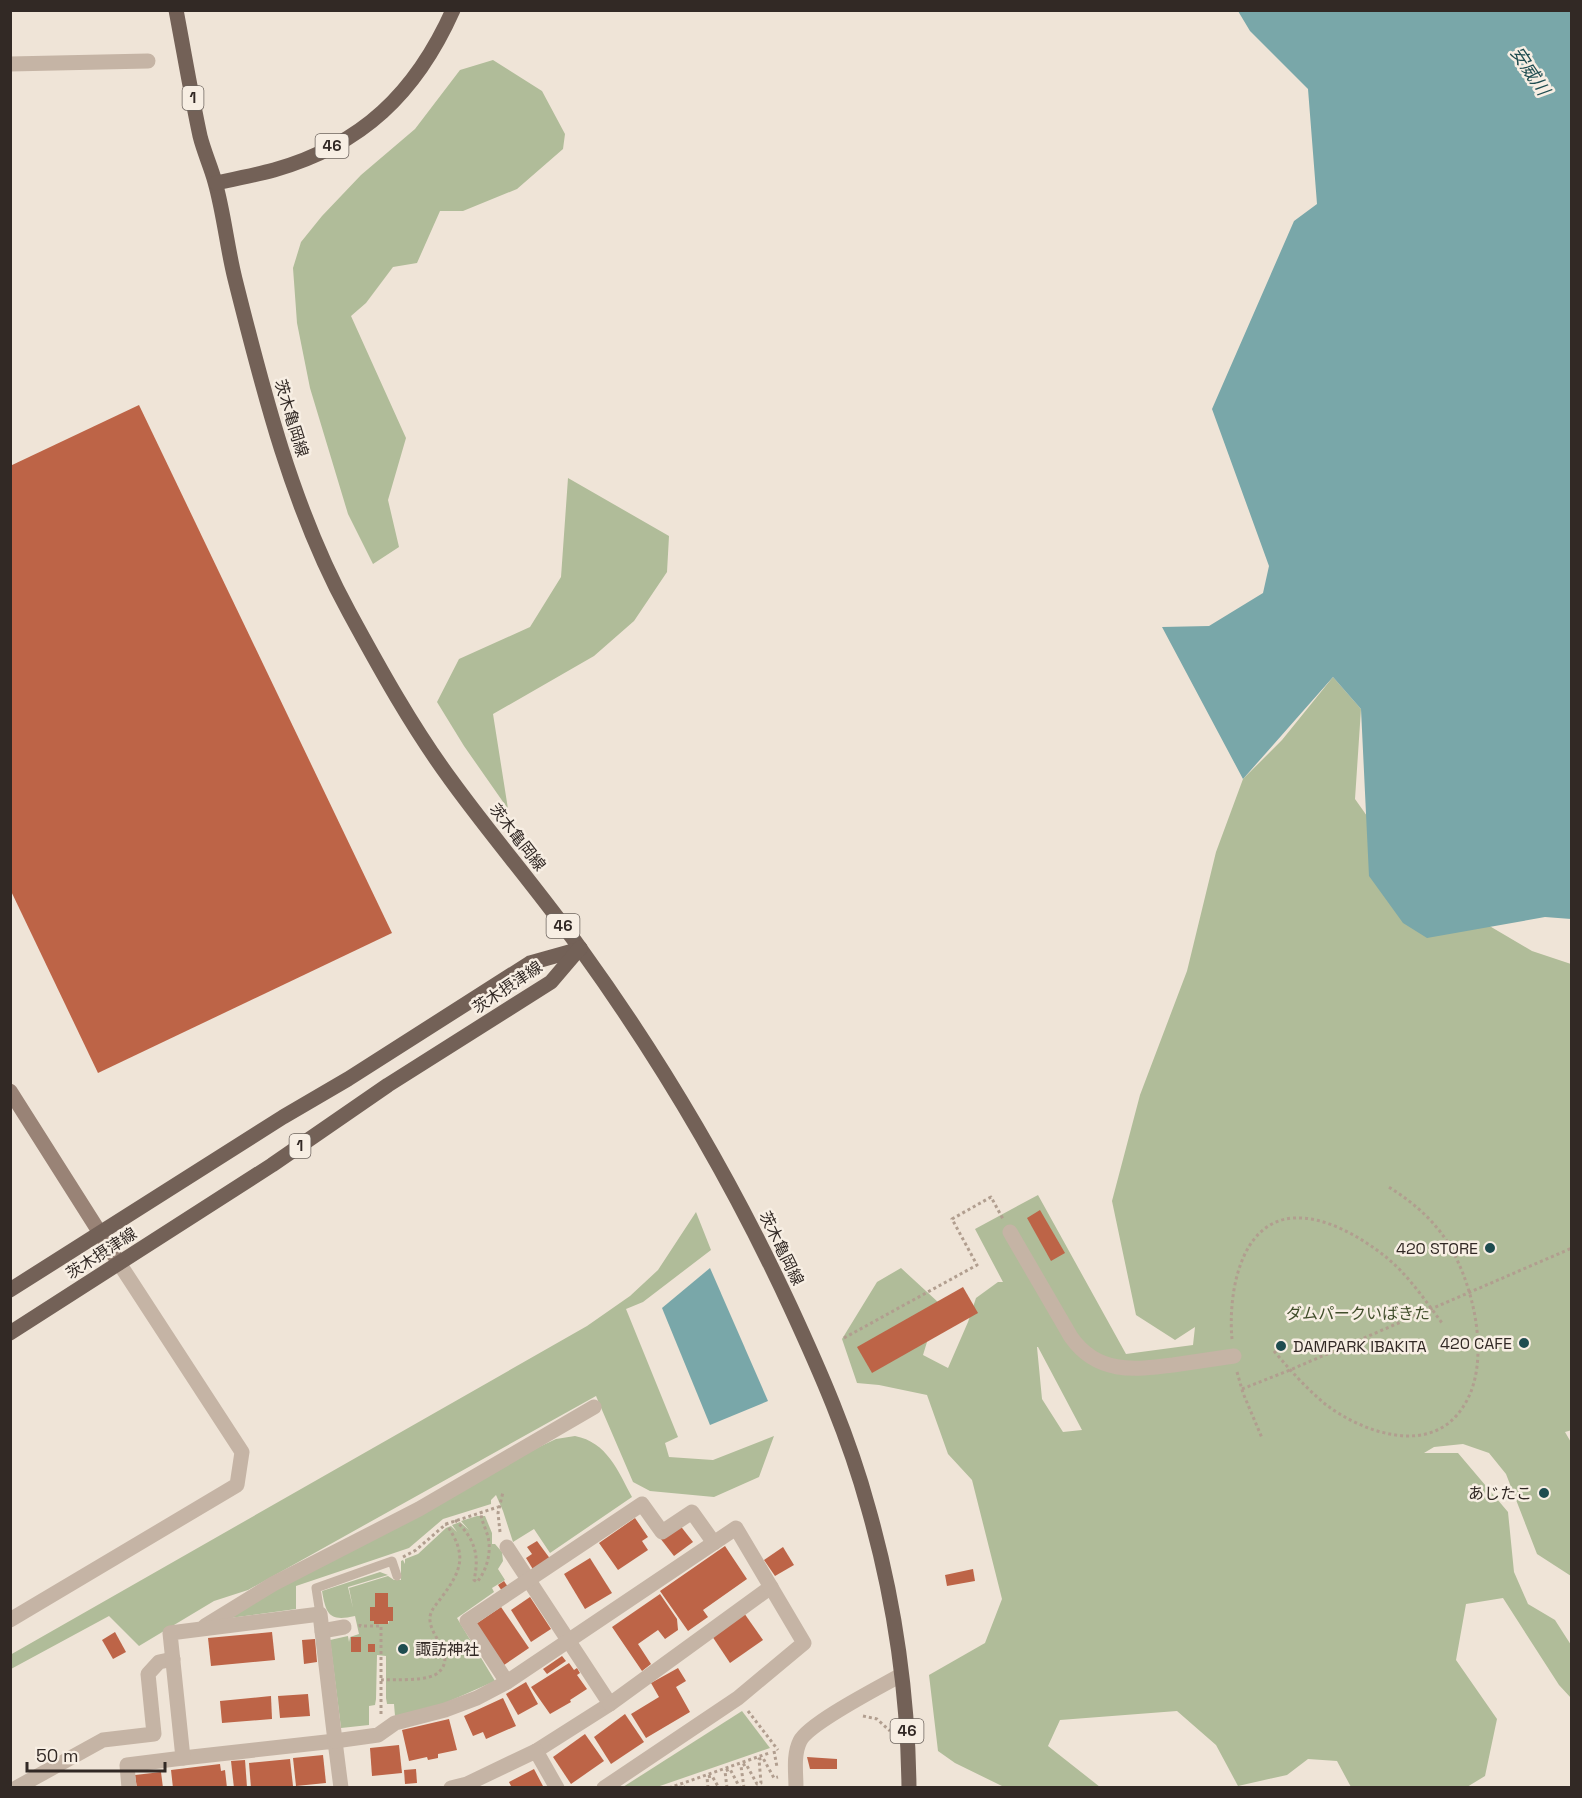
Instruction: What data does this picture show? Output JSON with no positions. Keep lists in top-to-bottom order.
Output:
{
  "streets": {
    "main road": [
      "1",
      "46",
      "茨木亀岡線",
      "茨木摂津線"
    ]
  },
  "crossings": [
    ["1", "46"],
    ["1", "茨木亀岡線"],
    ["46", "茨木亀岡線"],
    ["茨木亀岡線", "茨木摂津線"]
  ],
  "water": ["安威川"],
  "parks": ["ダムパークいばきた"],
  "places": [
    "420 STORE",
    "420 CAFE",
    "DAMPARK IBAKITA",
    "あじたこ",
    "諏訪神社"
  ],
  "scale_bar": "50 m"
}
